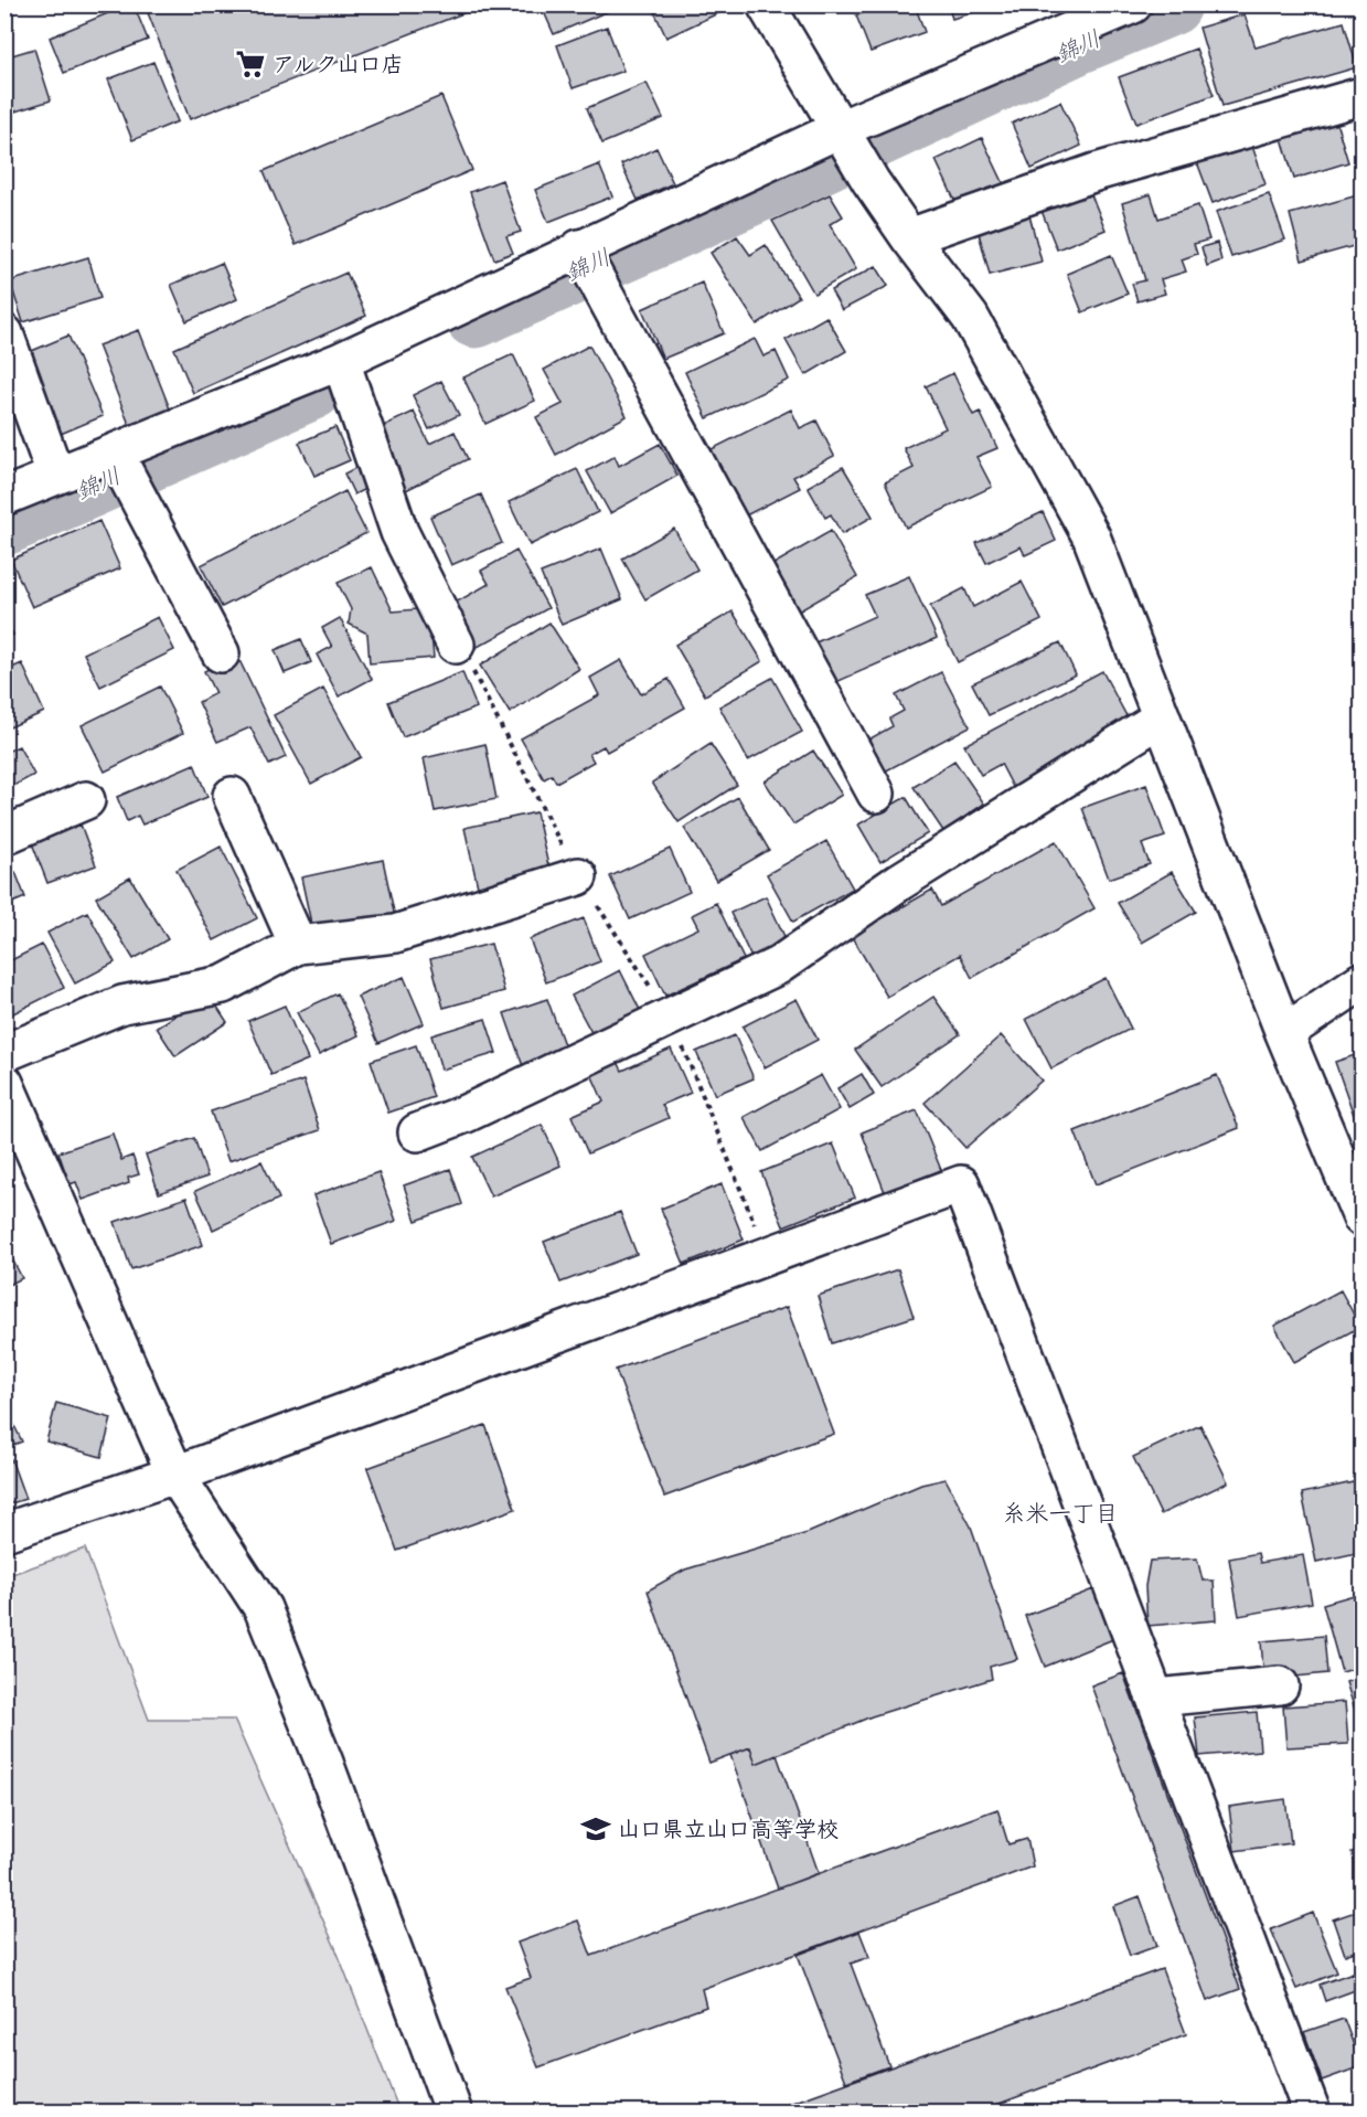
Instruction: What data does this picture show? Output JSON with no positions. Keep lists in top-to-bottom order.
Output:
{
  "districts": ["糸米一丁目"],
  "water": ["錦川"],
  "places": {
    "supermarket": ["アルク山口店"],
    "school or university": ["山口県立山口高等学校"]
  }
}
